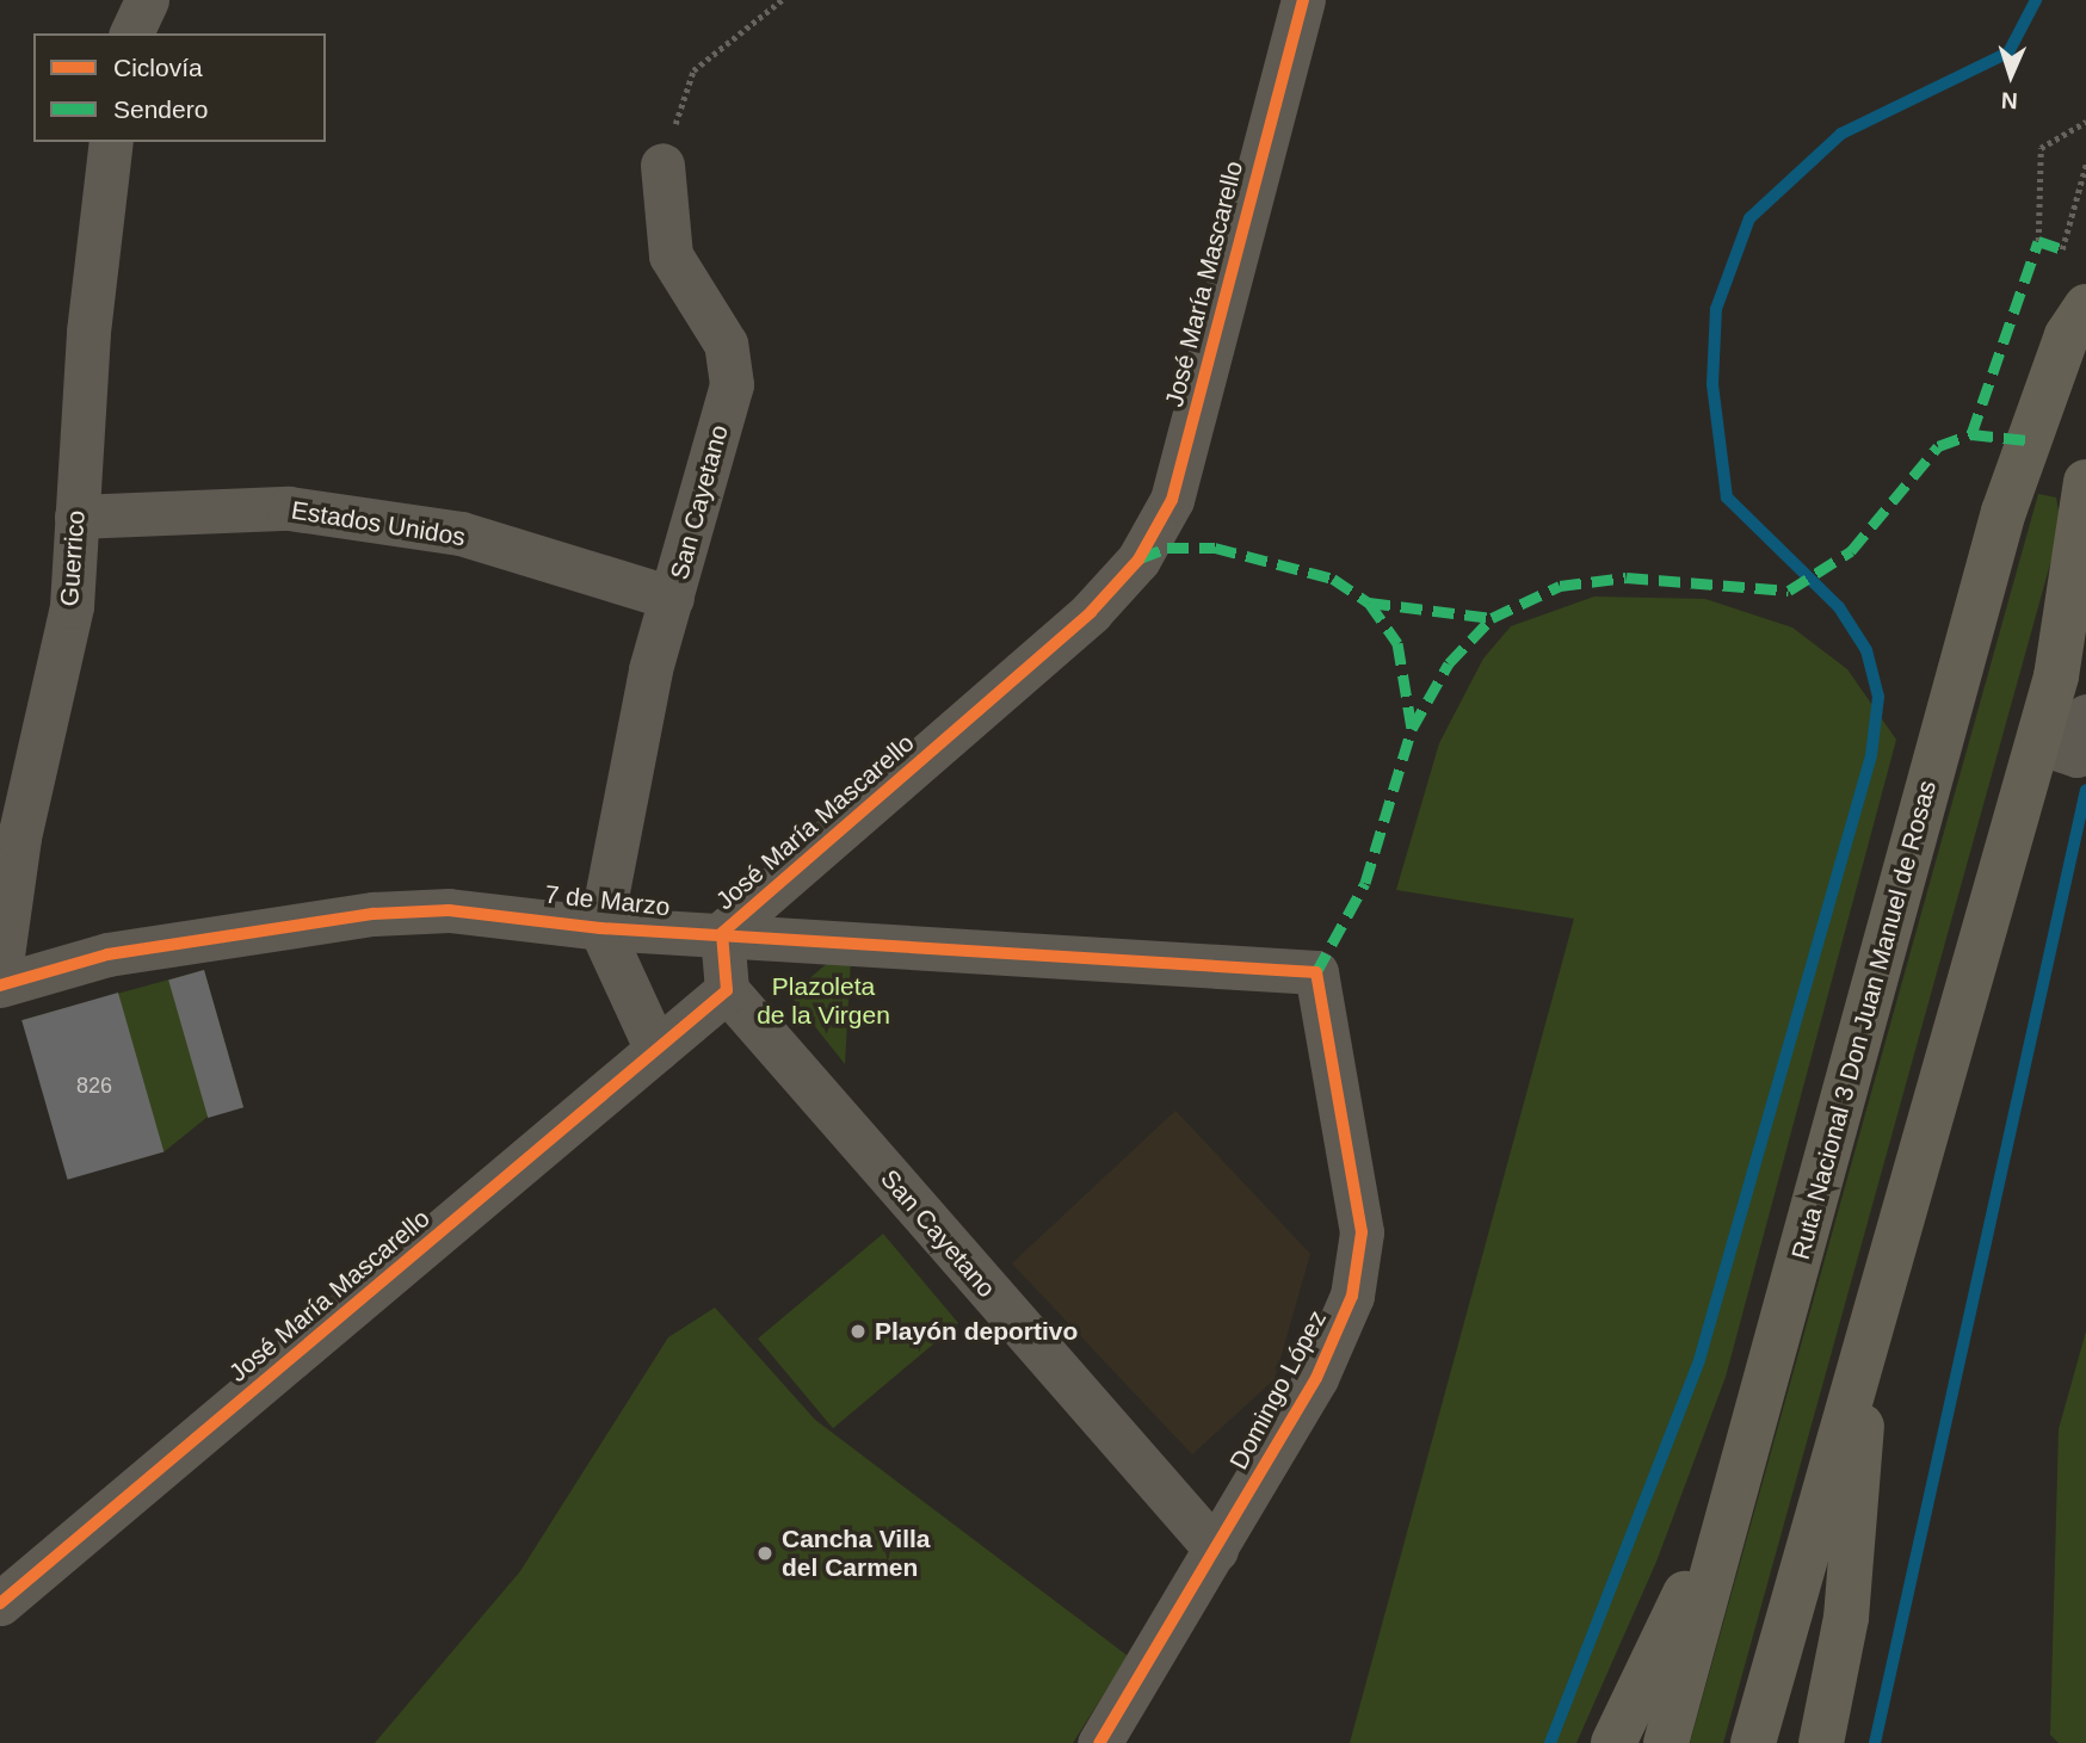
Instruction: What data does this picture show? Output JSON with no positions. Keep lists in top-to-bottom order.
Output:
{
  "streets": {
    "highway": ["Ruta Nacional 3 Don Juan Manuel de Rosas"],
    "street": [
      "José María Mascarello",
      "San Cayetano",
      "Estados Unidos",
      "Guerrico",
      "7 de Marzo",
      "Domingo López"
    ]
  },
  "crossings": [
    ["José María Mascarello", "San Cayetano"],
    ["José María Mascarello", "7 de Marzo"],
    ["San Cayetano", "Estados Unidos"],
    ["San Cayetano", "7 de Marzo"],
    ["San Cayetano", "Domingo López"],
    ["Estados Unidos", "Guerrico"],
    ["7 de Marzo", "Domingo López"]
  ],
  "parks": ["Plazoleta de la Virgen"],
  "places": ["Playón deportivo", "Cancha Villa del Carmen"],
  "house_numbers": ["826"],
  "legend": ["Ciclovía", "Sendero"],
  "north": "bottom"
}
